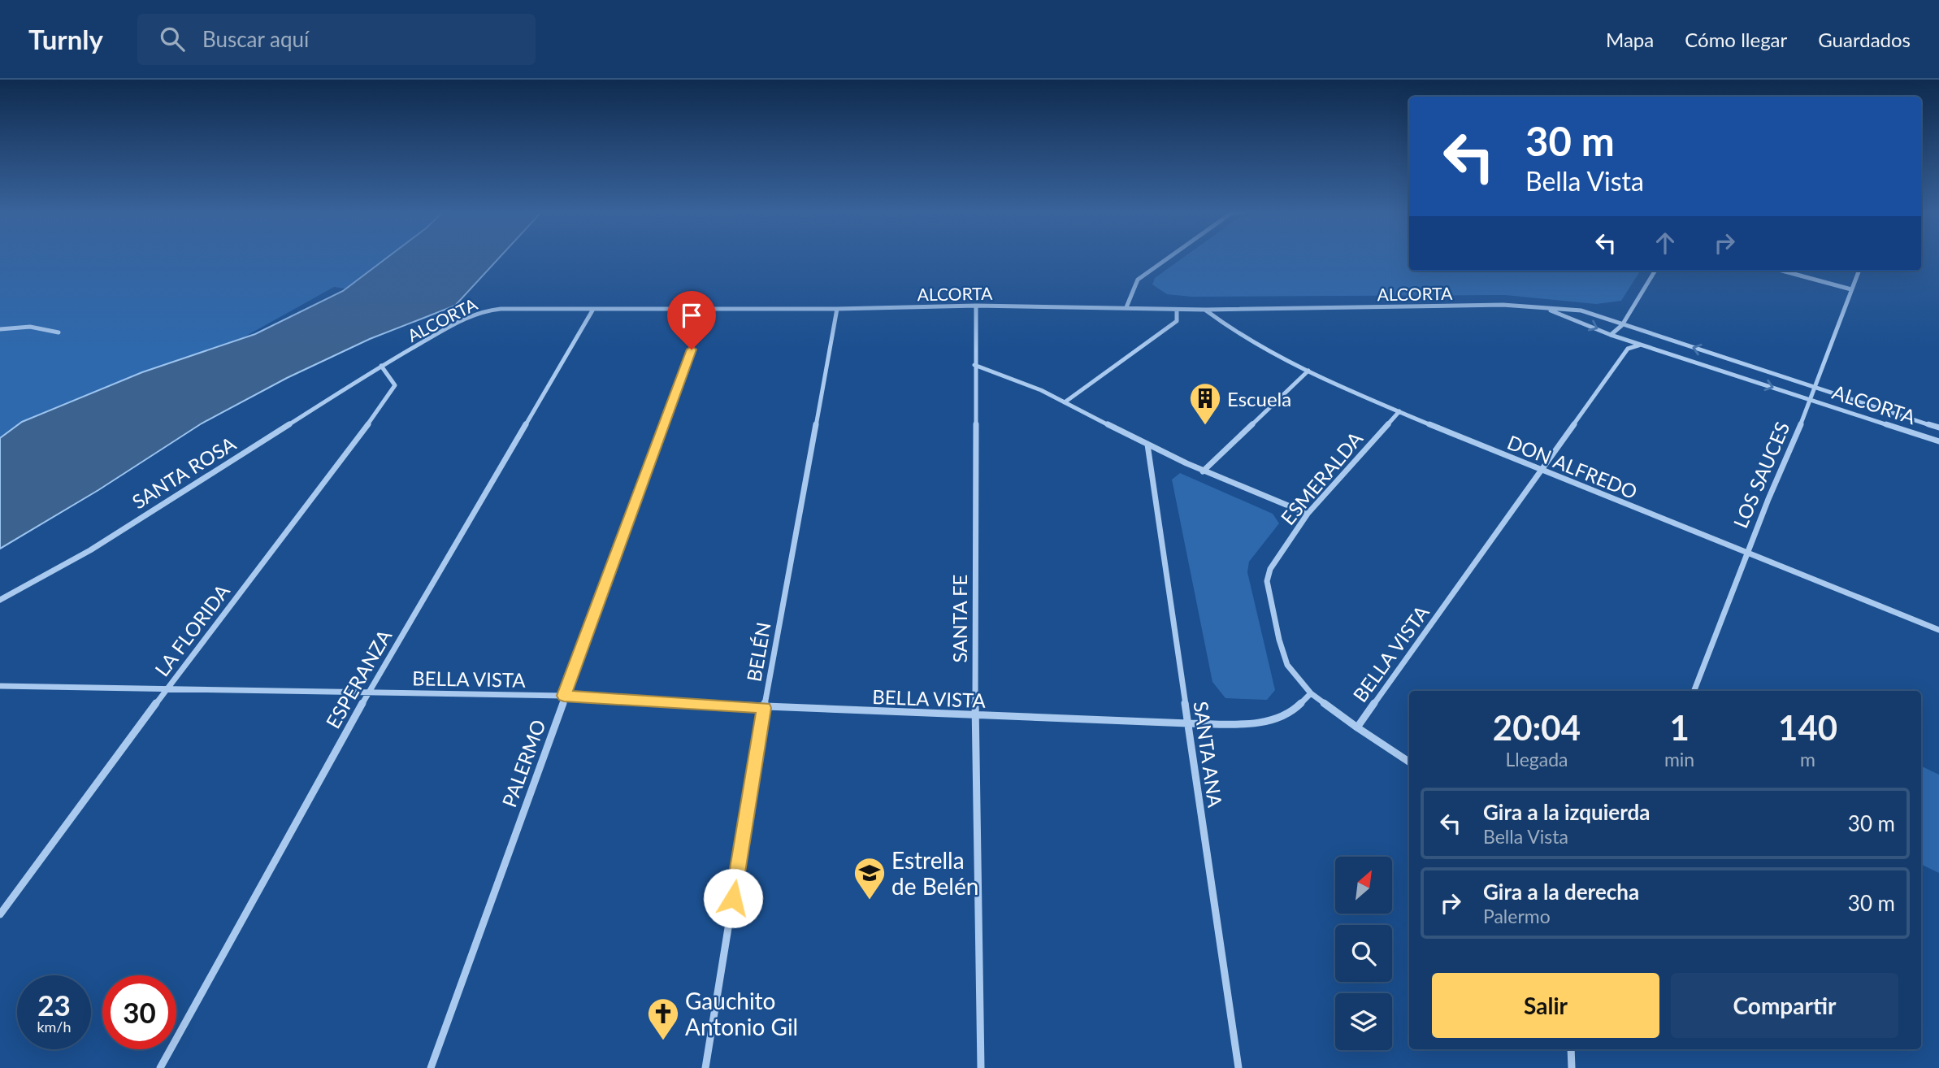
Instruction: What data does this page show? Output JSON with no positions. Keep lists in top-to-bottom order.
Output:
{
  "streets": {
    "street": [
      "ALCORTA",
      "DON ALFREDO",
      "SANTA ROSA",
      "LOS SAUCES",
      "ESMERALDA",
      "SANTA FE",
      "LA FLORIDA",
      "BELÉN",
      "BELLA VISTA",
      "ESPERANZA",
      "SANTA ANA",
      "PALERMO"
    ]
  },
  "crossings": [
    ["ALCORTA", "DON ALFREDO"],
    ["ALCORTA", "SANTA ROSA"],
    ["ALCORTA", "LOS SAUCES"],
    ["ALCORTA", "SANTA FE"],
    ["ALCORTA", "LA FLORIDA"],
    ["ALCORTA", "BELÉN"],
    ["ALCORTA", "BELLA VISTA"],
    ["ALCORTA", "ESPERANZA"],
    ["ALCORTA", "PALERMO"],
    ["DON ALFREDO", "LOS SAUCES"],
    ["DON ALFREDO", "ESMERALDA"],
    ["DON ALFREDO", "BELLA VISTA"],
    ["SANTA ROSA", "LA FLORIDA"],
    ["ESMERALDA", "BELLA VISTA"],
    ["SANTA FE", "BELLA VISTA"],
    ["LA FLORIDA", "BELLA VISTA"],
    ["BELÉN", "BELLA VISTA"],
    ["BELLA VISTA", "ESPERANZA"],
    ["BELLA VISTA", "SANTA ANA"],
    ["BELLA VISTA", "PALERMO"]
  ],
  "places": {
    "building": ["Escuela"],
    "school or university": ["Estrella de Belén"],
    "church": ["Gauchito Antonio Gil"]
  },
  "north": "top right",
  "page": {
    "header": "Turnly",
    "search": "Buscar aquí",
    "nav": ["Mapa", "Cómo llegar", "Guardados"],
    "turn": ["30 m", "Bella Vista"],
    "eta": [
      "20:04",
      "Llegada",
      "1",
      "min",
      "140",
      "m"
    ],
    "list": [
      {
        "name": "Gira a la izquierda",
        "note": "Bella Vista",
        "value": "30 m"
      },
      {
        "name": "Gira a la derecha",
        "note": "Palermo",
        "value": "30 m"
      }
    ],
    "buttons": ["Salir", "Compartir"],
    "speed": "23 km/h",
    "limit": "30"
  }
}
